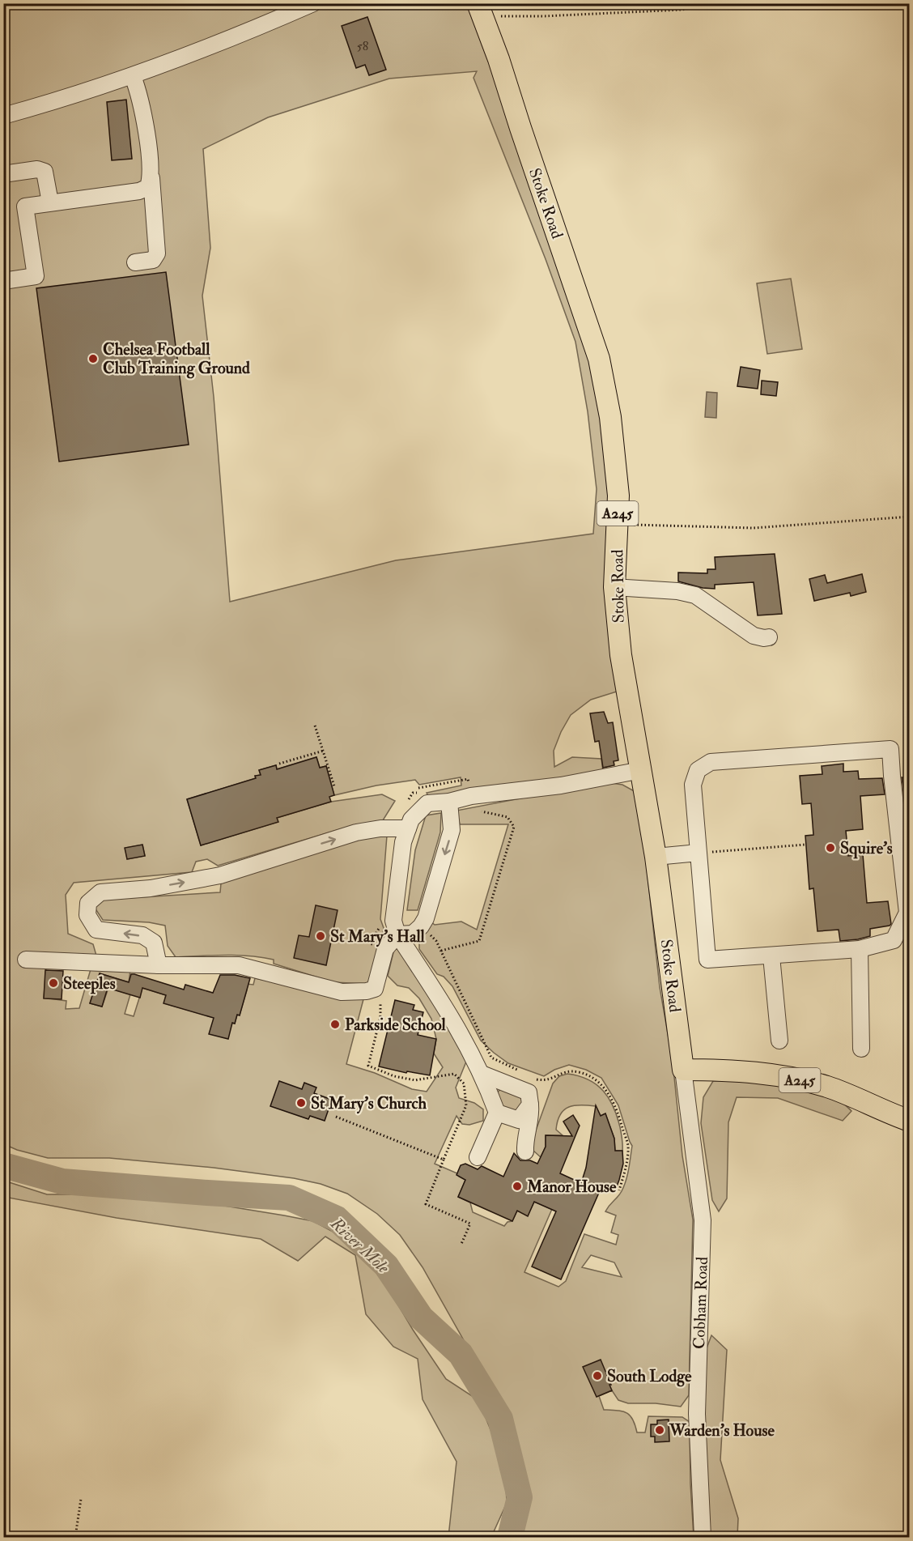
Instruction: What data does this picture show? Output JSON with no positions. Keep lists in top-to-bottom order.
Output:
{
  "streets": {
    "main road": ["Stoke Road", "A245"],
    "street": ["Cobham Road"]
  },
  "crossings": [
    ["Stoke Road", "A245"],
    ["Stoke Road", "Cobham Road"],
    ["A245", "Cobham Road"]
  ],
  "water": ["River Mole"],
  "places": [
    "Chelsea Football Club Training Ground",
    "Squire's",
    "St Mary's Hall",
    "Steeples",
    "Parkside School",
    "St Mary's Church",
    "Manor House",
    "South Lodge",
    "Warden's House"
  ],
  "house_numbers": ["58"]
}
